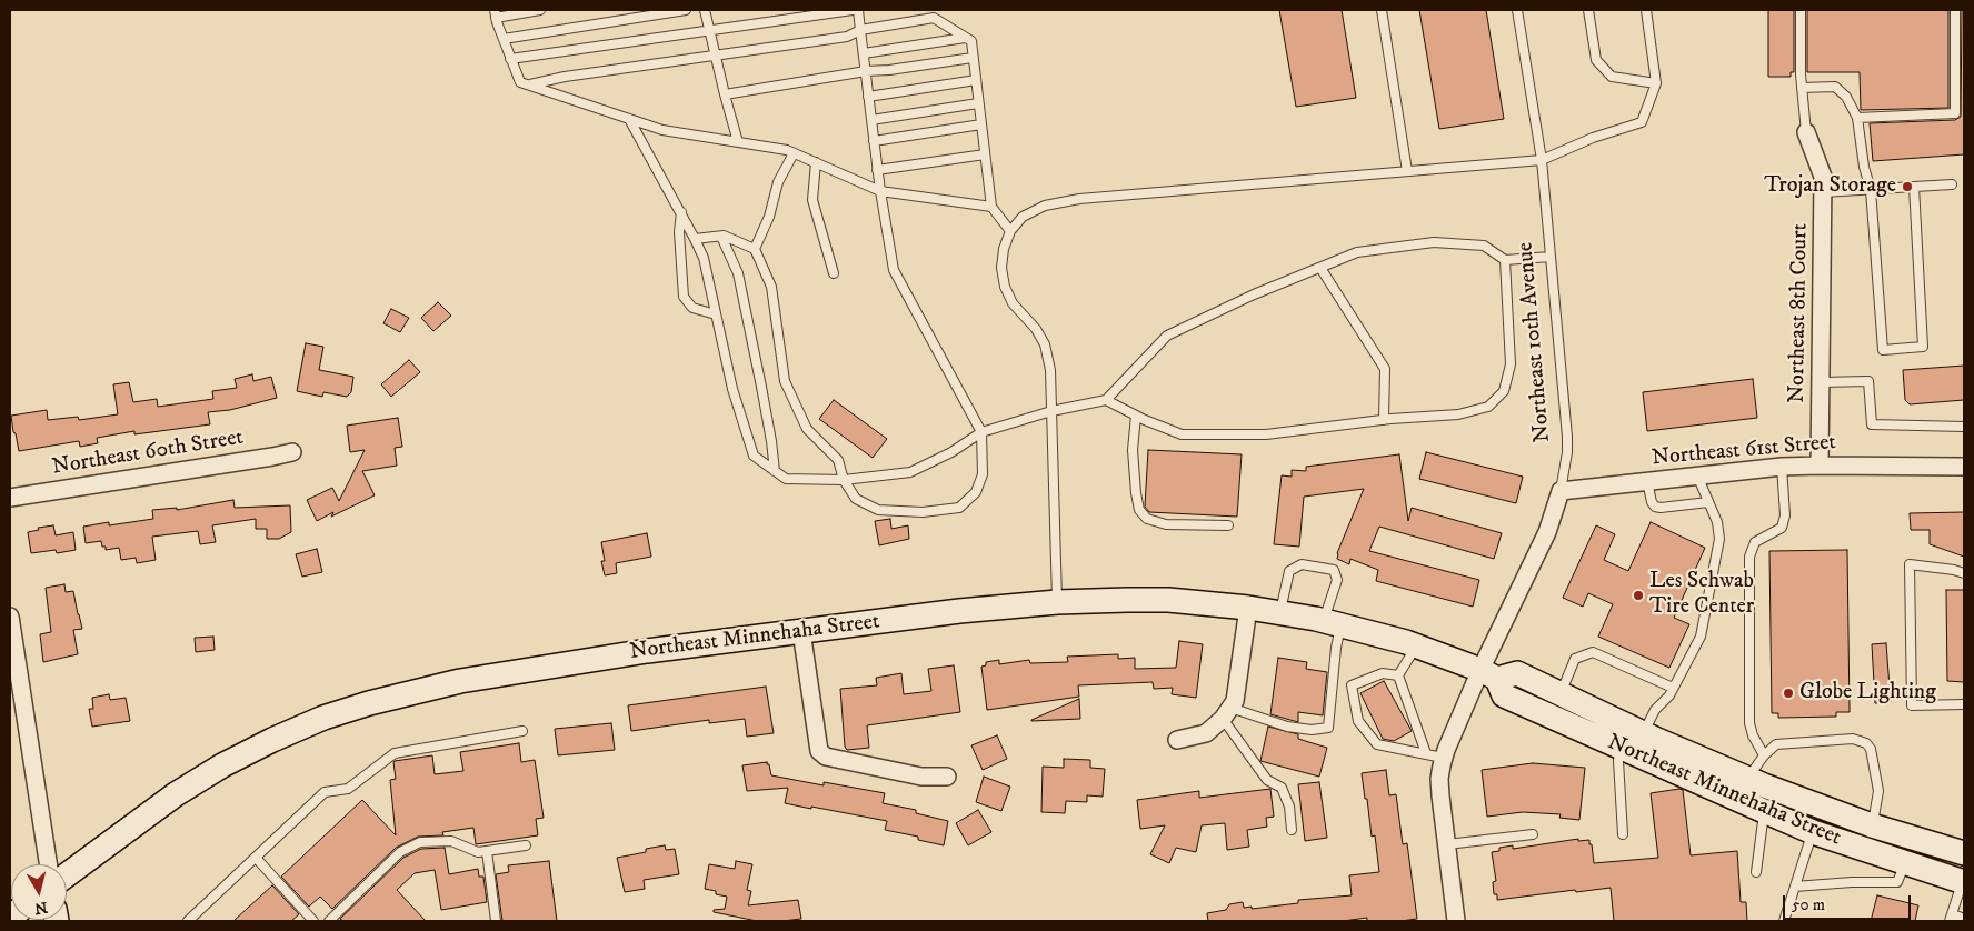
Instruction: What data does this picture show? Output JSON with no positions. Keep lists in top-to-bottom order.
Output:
{
  "streets": {
    "main road": ["Northeast Minnehaha Street"],
    "street": [
      "Northeast 8th Court",
      "Northeast 10th Avenue",
      "Northeast 61st Street",
      "Northeast 60th Street"
    ]
  },
  "crossings": [
    ["Northeast 8th Court", "Northeast 61st Street"],
    ["Northeast 10th Avenue", "Northeast 61st Street"],
    ["Northeast 10th Avenue", "Northeast Minnehaha Street"]
  ],
  "places": ["Trojan Storage", "Les Schwab Tire Center", "Globe Lighting"],
  "scale_bar": "50 m",
  "north": "bottom"
}
